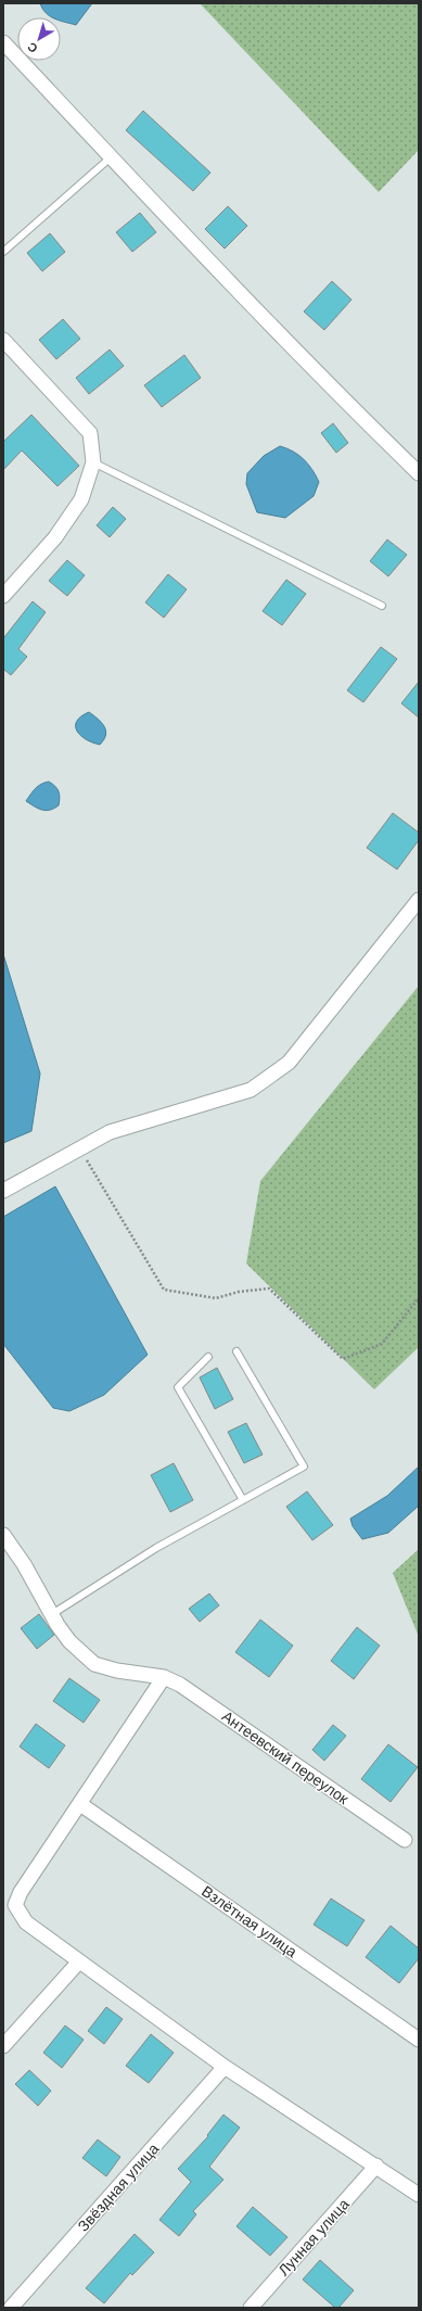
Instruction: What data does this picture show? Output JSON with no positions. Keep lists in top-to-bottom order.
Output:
{
  "streets": {
    "street": [
      "Антеевский переулок",
      "Взлётная улица",
      "Звёздная улица",
      "Лунная улица"
    ]
  },
  "north": "bottom left"
}
